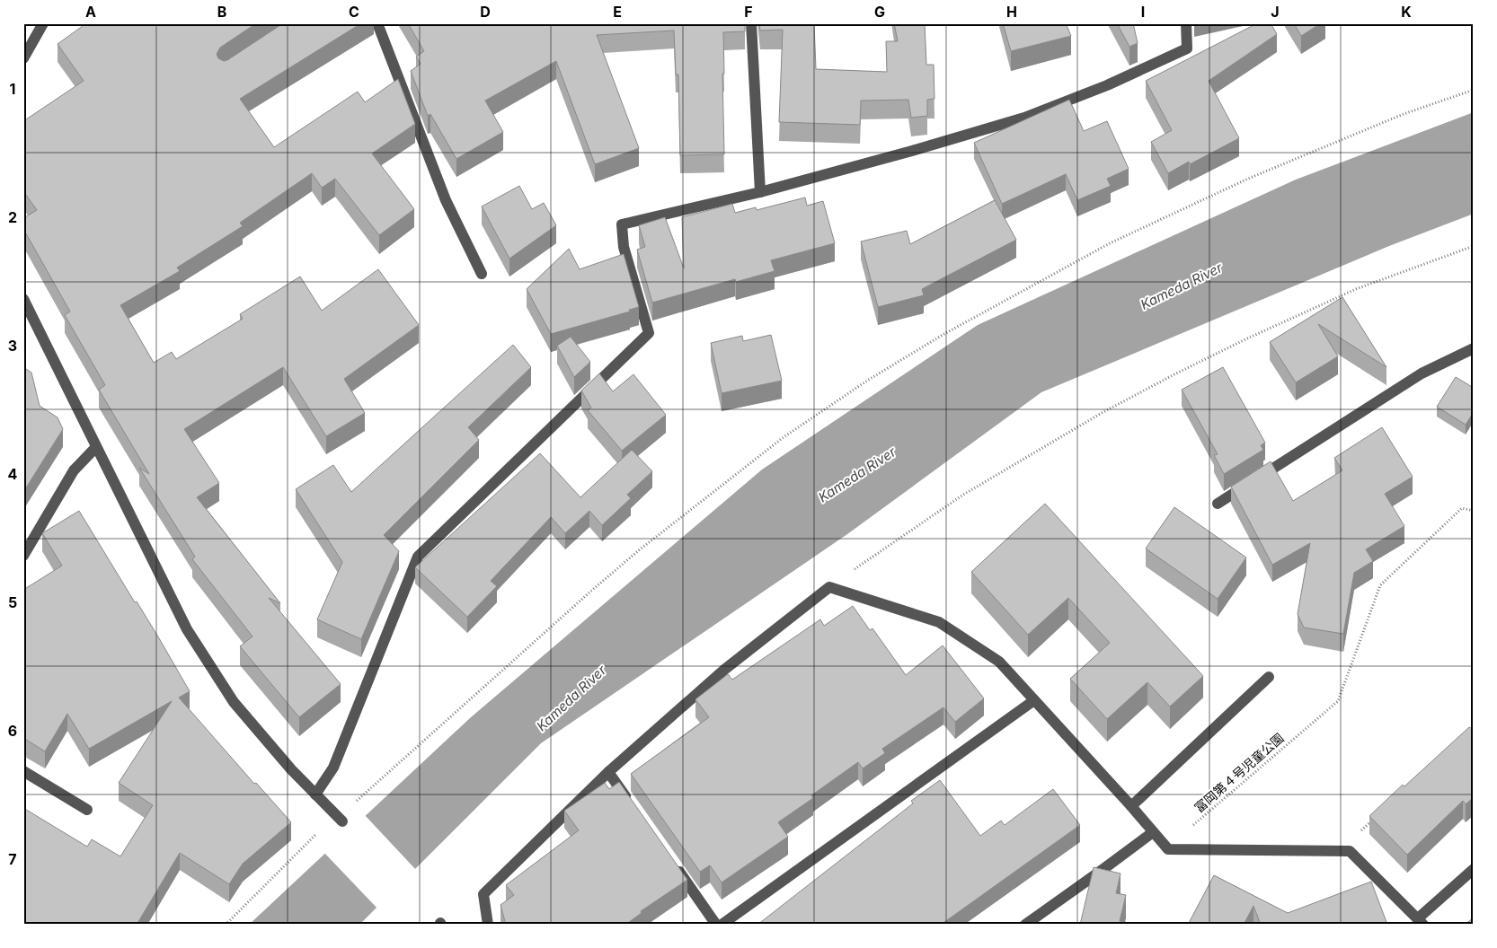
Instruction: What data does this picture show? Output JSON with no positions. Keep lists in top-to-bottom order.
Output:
{
  "streets": {
    "path": ["富岡第４号児童公園"]
  },
  "water": ["Kameda River"],
  "grid": {
    "columns": [
      "A",
      "B",
      "C",
      "D",
      "E",
      "F",
      "G",
      "H",
      "I",
      "J",
      "K"
    ],
    "rows": [
      "1",
      "2",
      "3",
      "4",
      "5",
      "6",
      "7"
    ]
  }
}
